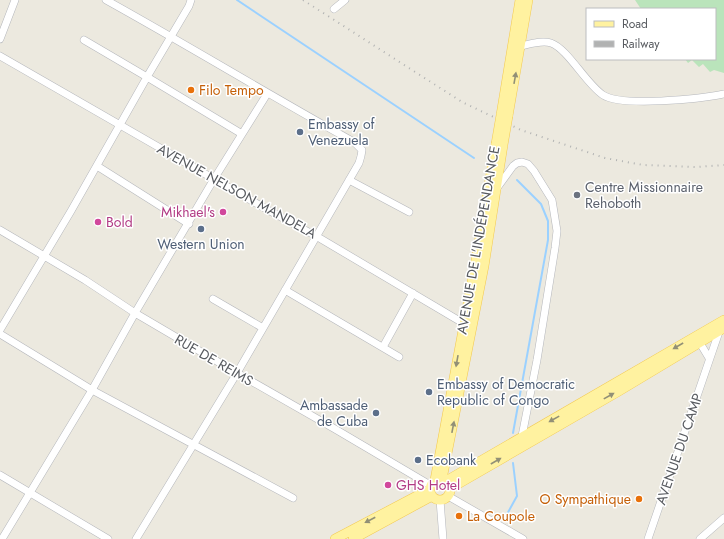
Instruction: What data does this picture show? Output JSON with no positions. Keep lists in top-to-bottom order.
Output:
{
  "streets": {
    "main road": ["AVENUE DE L'INDÉPENDANCE"],
    "street": ["AVENUE NELSON MANDELA", "RUE DE REIMS", "AVENUE DU CAMP"]
  },
  "crossings": [
    ["AVENUE NELSON MANDELA", "AVENUE DE L'INDÉPENDANCE"],
    ["AVENUE DE L'INDÉPENDANCE", "RUE DE REIMS"]
  ],
  "places": [
    "Filo Tempo",
    "Embassy of Venezuela",
    "Centre Missionnaire Rehoboth",
    "Mikhael's",
    "Bold",
    "Western Union",
    "Embassy of Democratic Republic of Congo",
    "Ambassade de Cuba",
    "Ecobank",
    "GHS Hotel",
    "O Sympathique",
    "La Coupole"
  ],
  "legend": ["Road", "Railway"]
}
